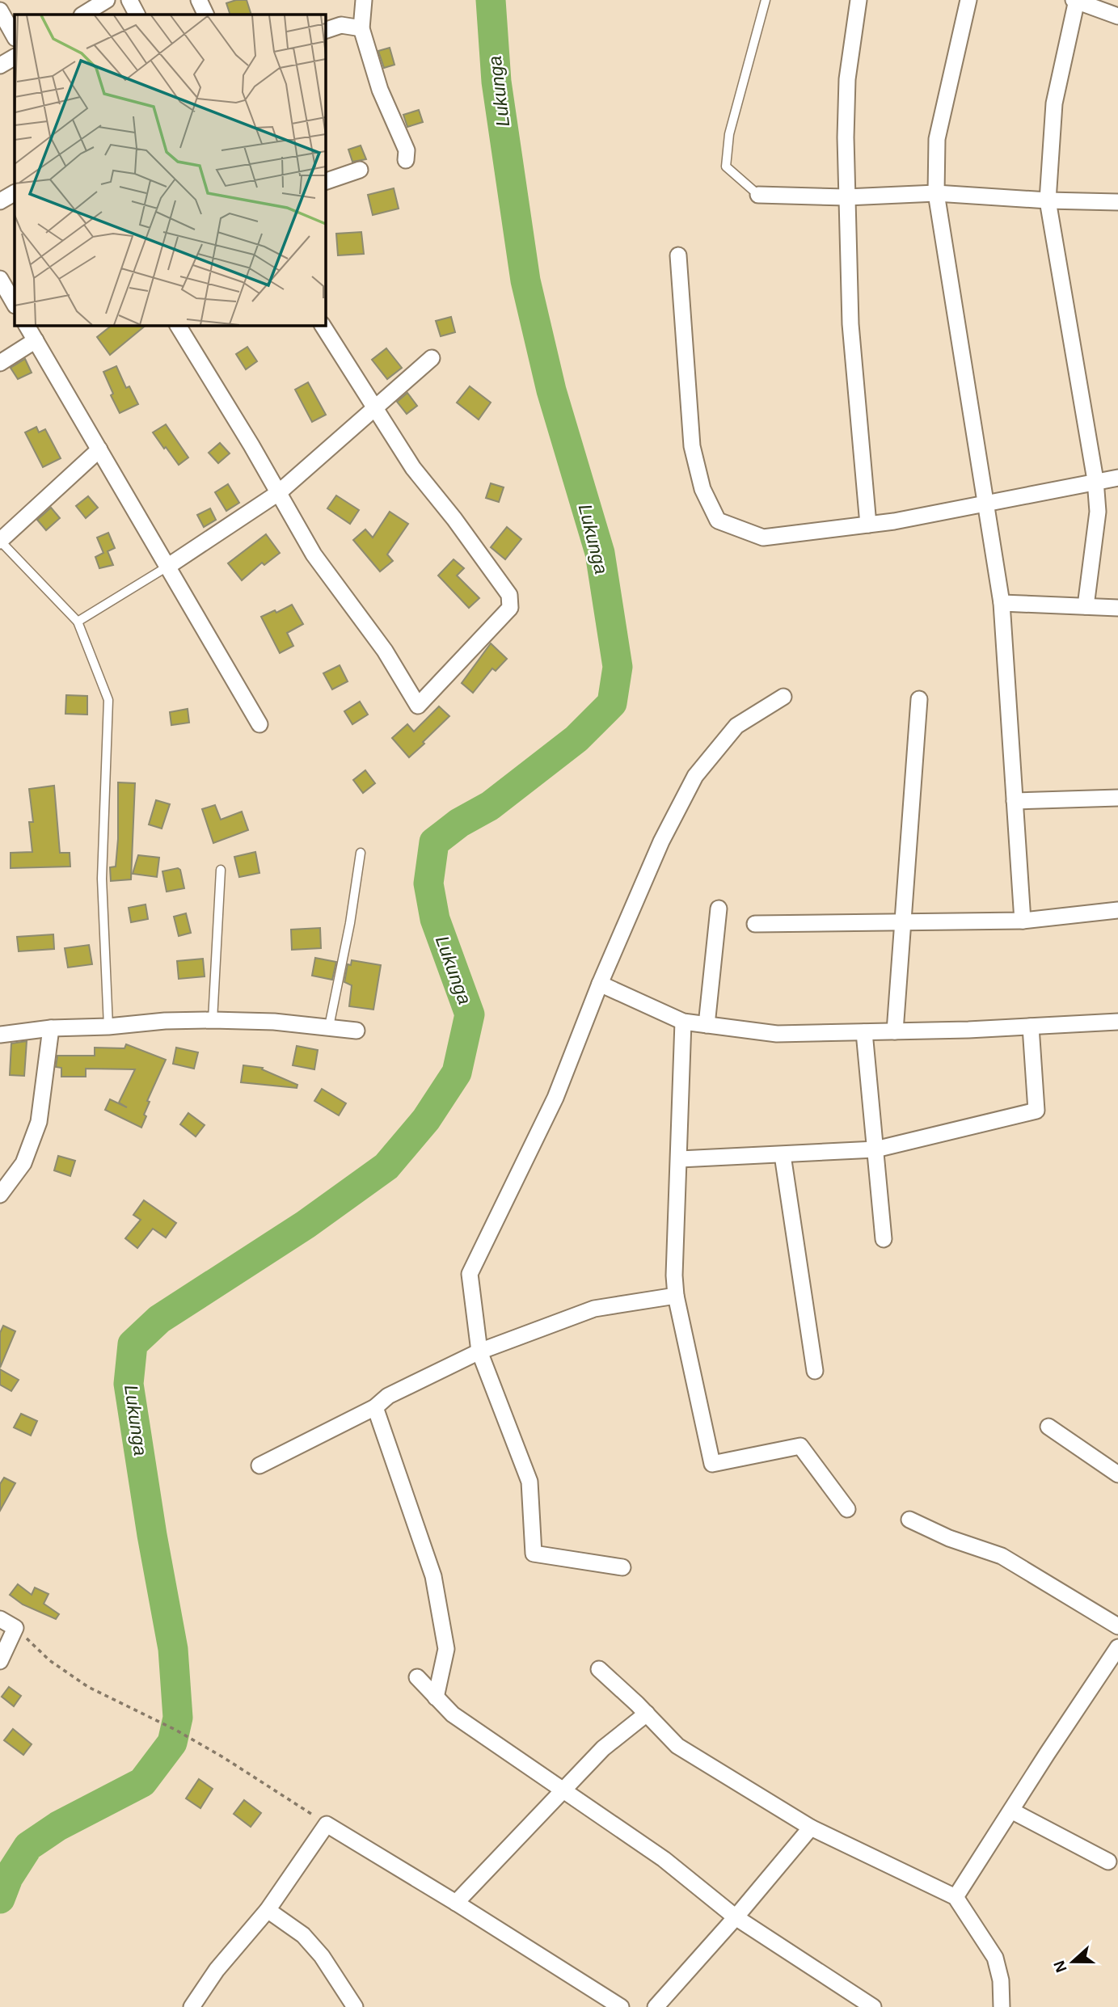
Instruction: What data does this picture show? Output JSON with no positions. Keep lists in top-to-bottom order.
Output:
{
  "water": ["Lukunga"],
  "north": "left"
}
